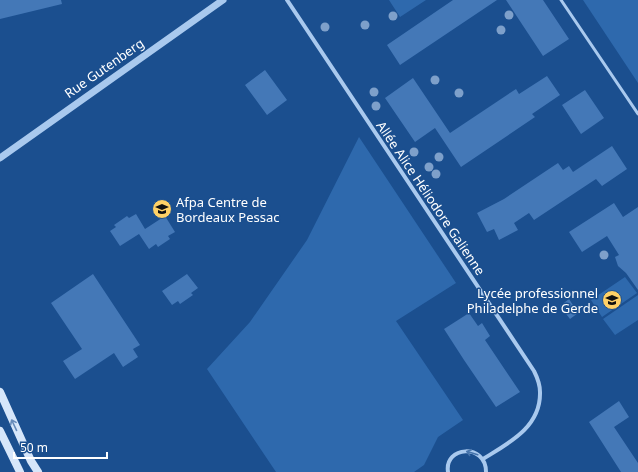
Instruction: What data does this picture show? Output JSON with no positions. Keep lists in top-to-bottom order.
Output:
{
  "streets": {
    "street": ["Rue Gutenberg", "Allée Alice Héliodore Galienne"]
  },
  "places": {
    "school or university": ["Afpa Centre de Bordeaux Pessac", "Lycée professionnel Philadelphe de Gerde"]
  },
  "scale_bar": "50 m"
}
